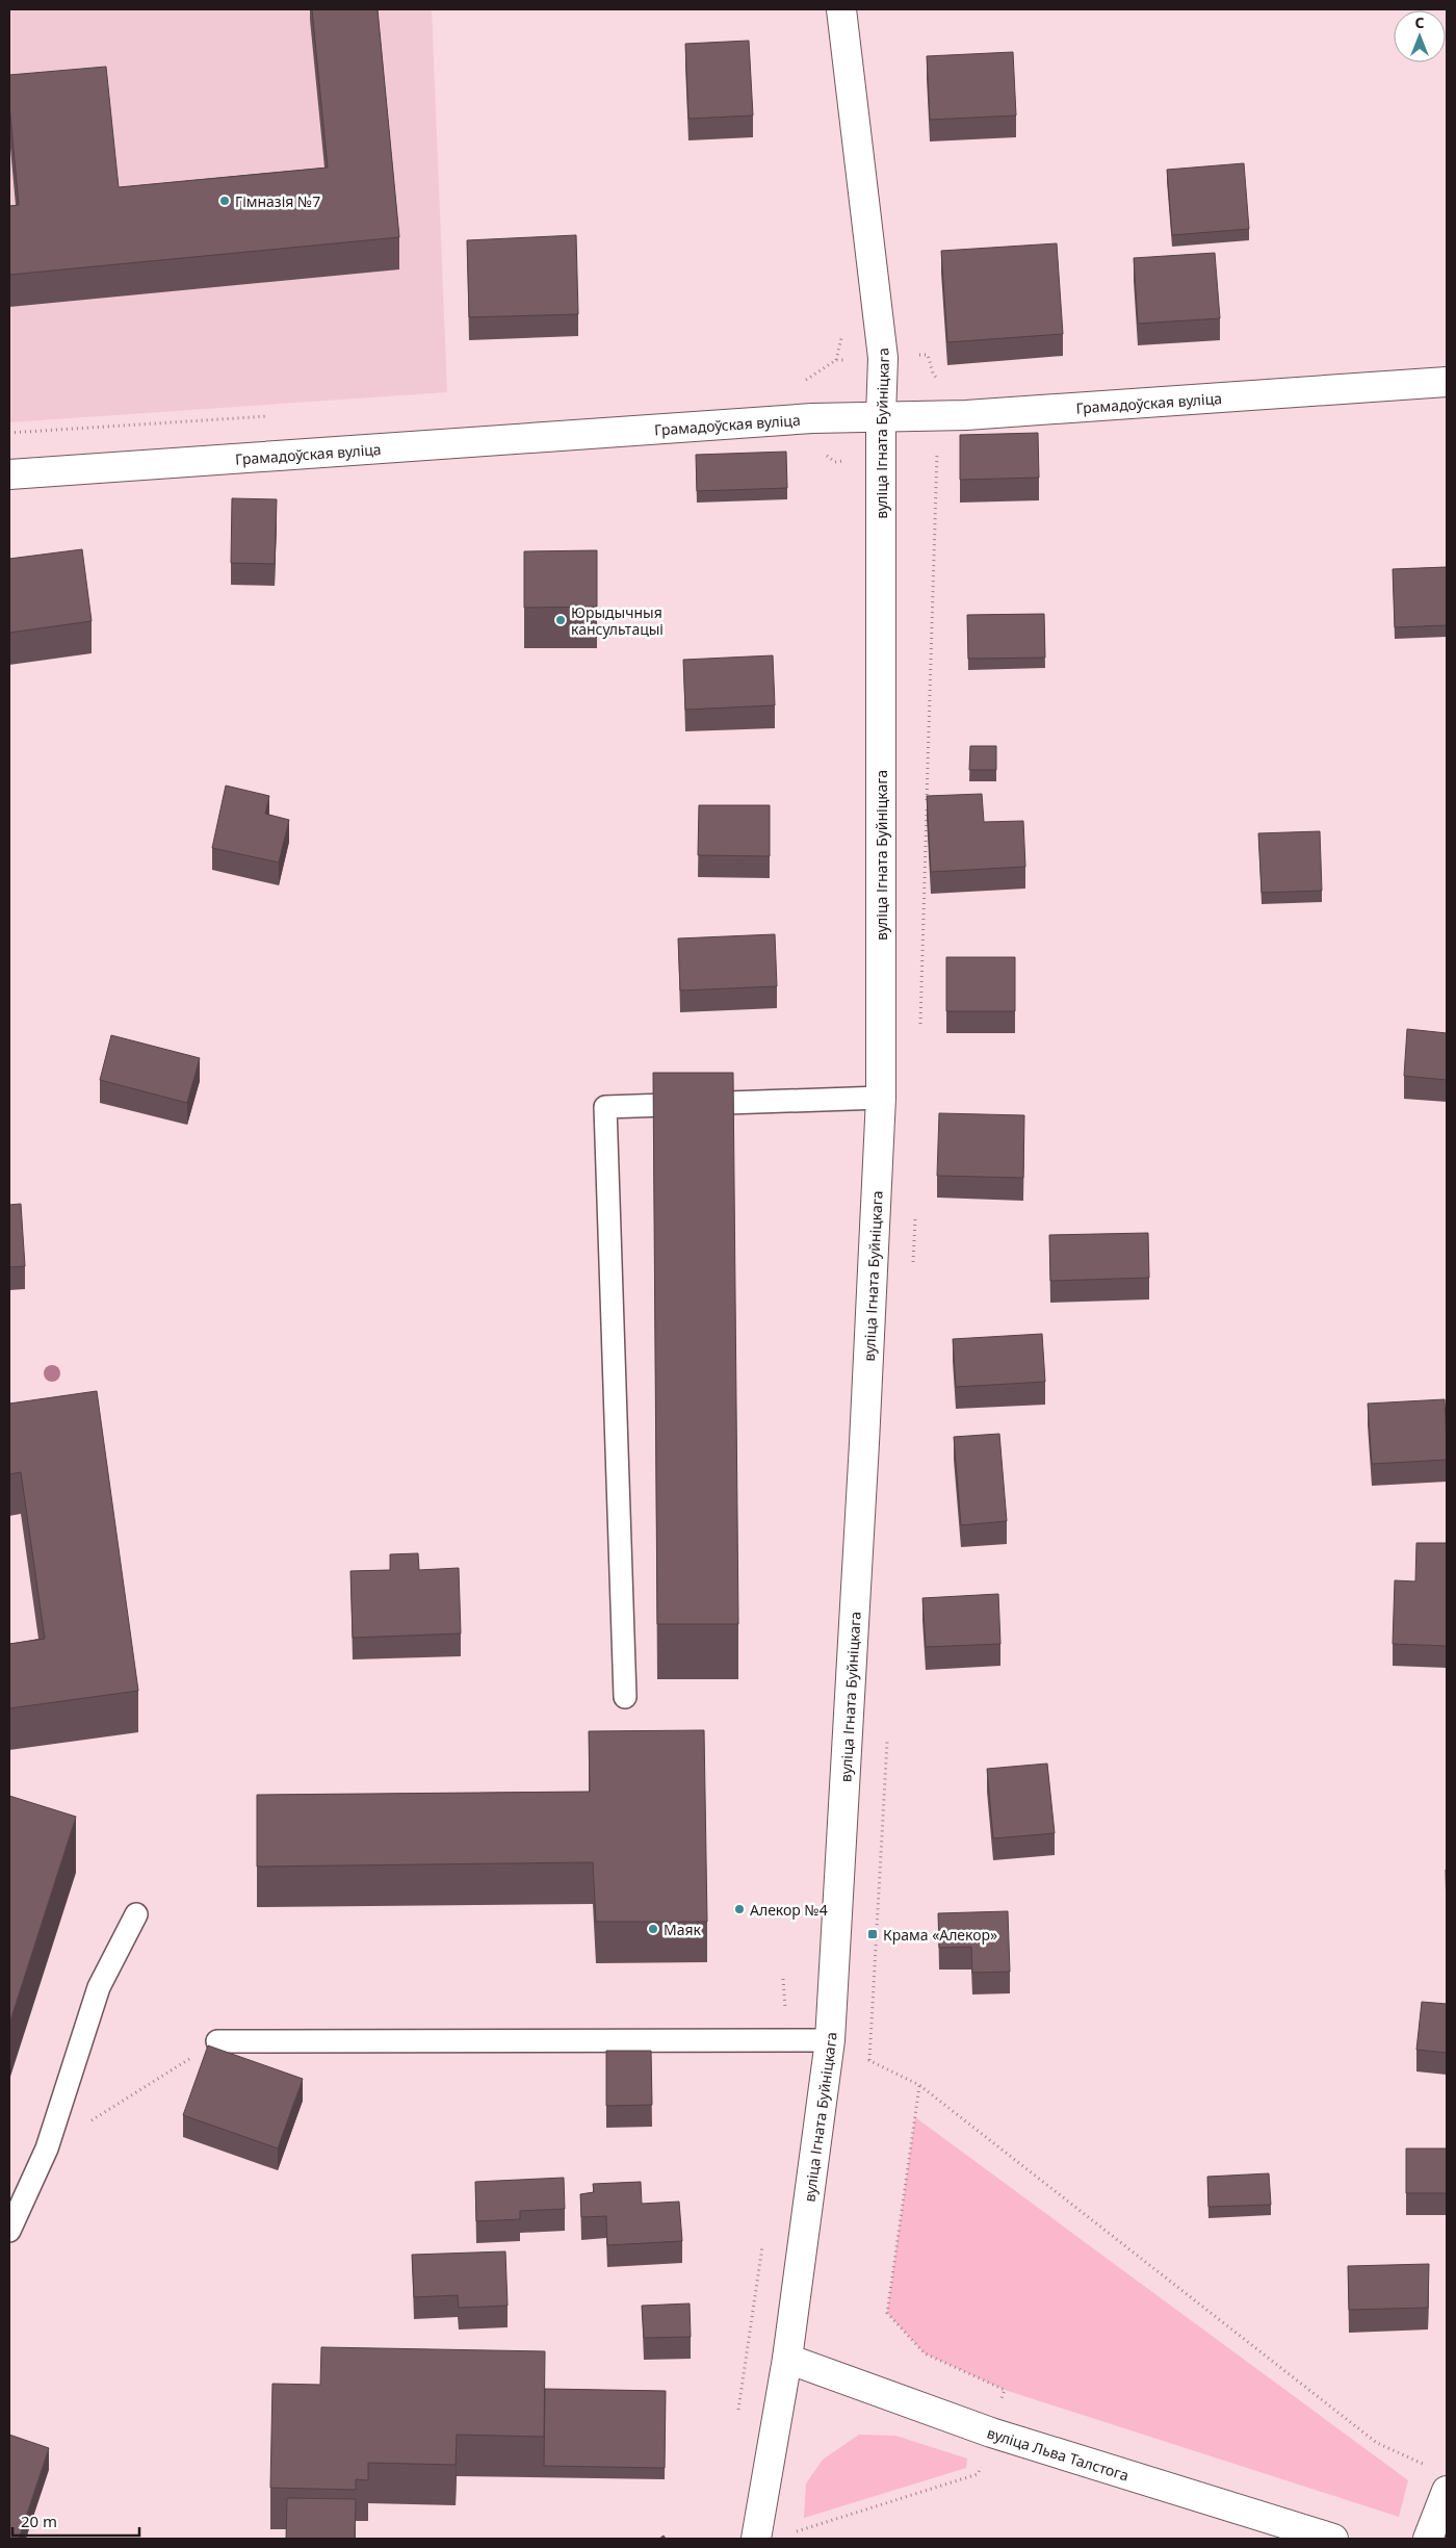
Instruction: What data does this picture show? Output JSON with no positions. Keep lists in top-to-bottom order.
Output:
{
  "streets": {
    "street": ["Грамадоўская вуліца", "вуліца Ігната Буйніцкага", "вуліца Льва Талстога"]
  },
  "crossings": [
    ["Грамадоўская вуліца", "вуліца Ігната Буйніцкага"],
    ["вуліца Ігната Буйніцкага", "вуліца Льва Талстога"]
  ],
  "places": {
    "other": [
      "Гімназія №7",
      "Юрыдычныя кансультацыі",
      "Алекор №4",
      "Маяк"
    ],
    "transit": ["Крама «Алекор»"]
  },
  "scale_bar": "20 m",
  "north": "top"
}
